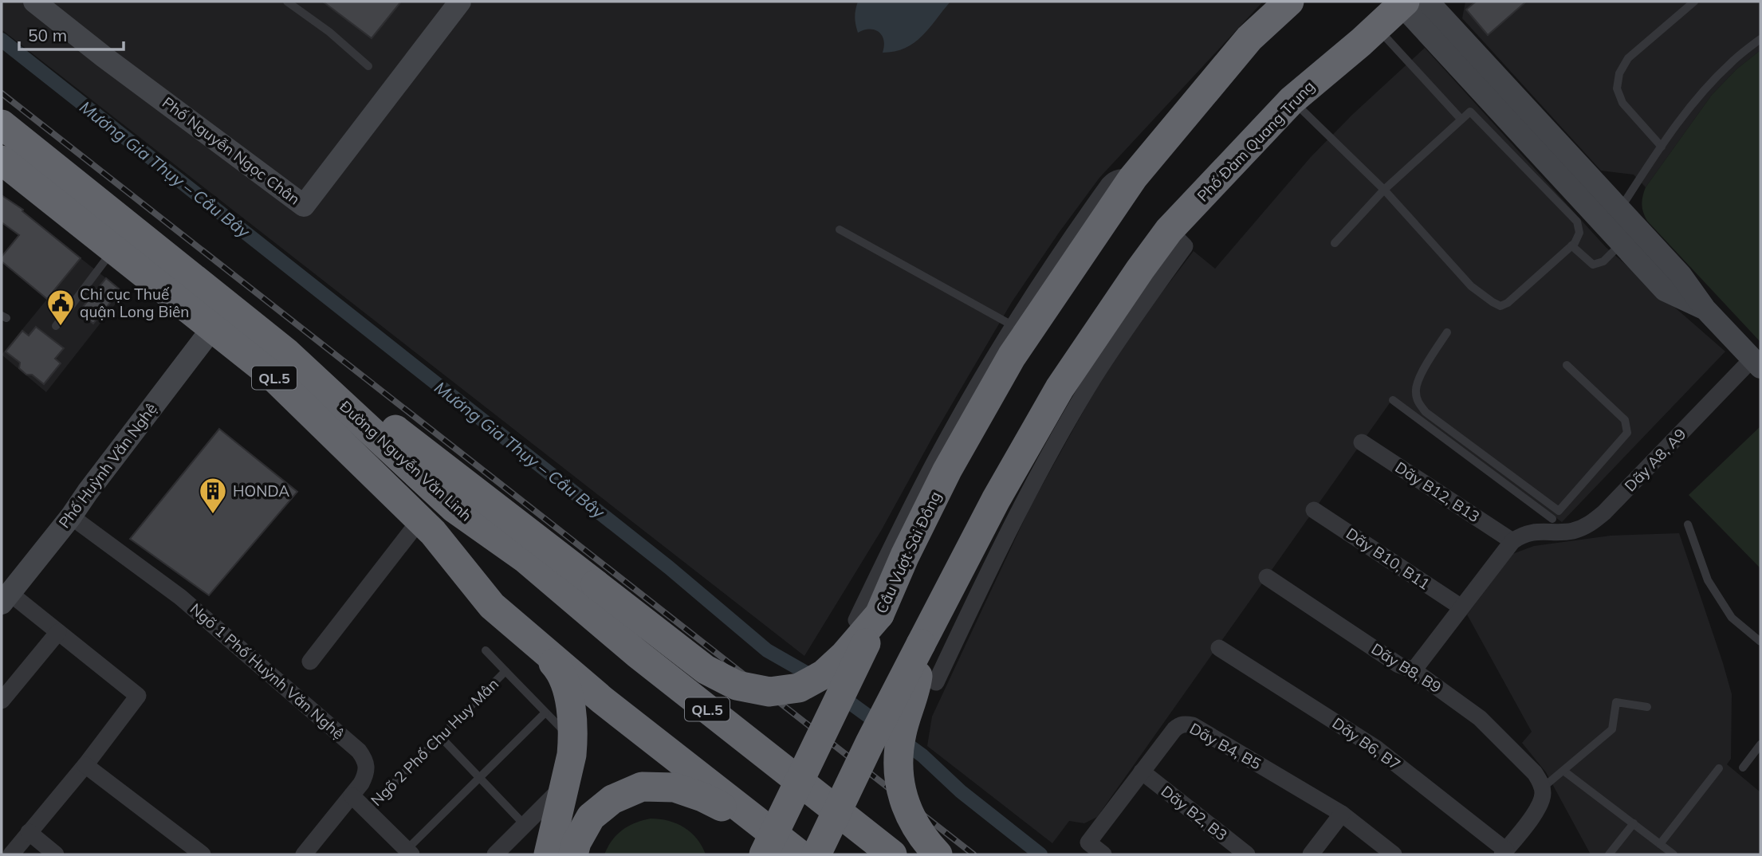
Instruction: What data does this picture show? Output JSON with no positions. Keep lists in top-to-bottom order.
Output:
{
  "streets": {
    "highway": [
      "Phố Đàm Quang Trung",
      "QL.5",
      "Đường Nguyễn Văn Linh",
      "Cầu Vượt Sài Đồng"
    ],
    "street": [
      "Phố Nguyễn Ngọc Chân",
      "Dãy A8, A9",
      "Phố Huỳnh Văn Nghệ",
      "Dãy B12, B13",
      "Dãy B10, B11",
      "Dãy B8, B9",
      "Ngõ 1 Phố Huỳnh Văn Nghệ",
      "Dãy B6, B7",
      "Dãy B4, B5",
      "Dãy B2, B3"
    ],
    "lane": ["Ngõ 2 Phố Chu Huy Mân"]
  },
  "crossings": [
    ["Dãy A8, A9", "Dãy B12, B13"],
    ["Đường Nguyễn Văn Linh", "Phố Huỳnh Văn Nghệ"],
    ["Đường Nguyễn Văn Linh", "Cầu Vượt Sài Đồng"],
    ["Phố Huỳnh Văn Nghệ", "Ngõ 1 Phố Huỳnh Văn Nghệ"],
    ["Dãy B4, B5", "Dãy B2, B3"]
  ],
  "water": ["Mương Gia Thụy – Cầu Bây"],
  "places": {
    "public building": ["Chi cục Thuế quận Long Biên"],
    "building": ["HONDA"]
  },
  "scale_bar": "50 m"
}
